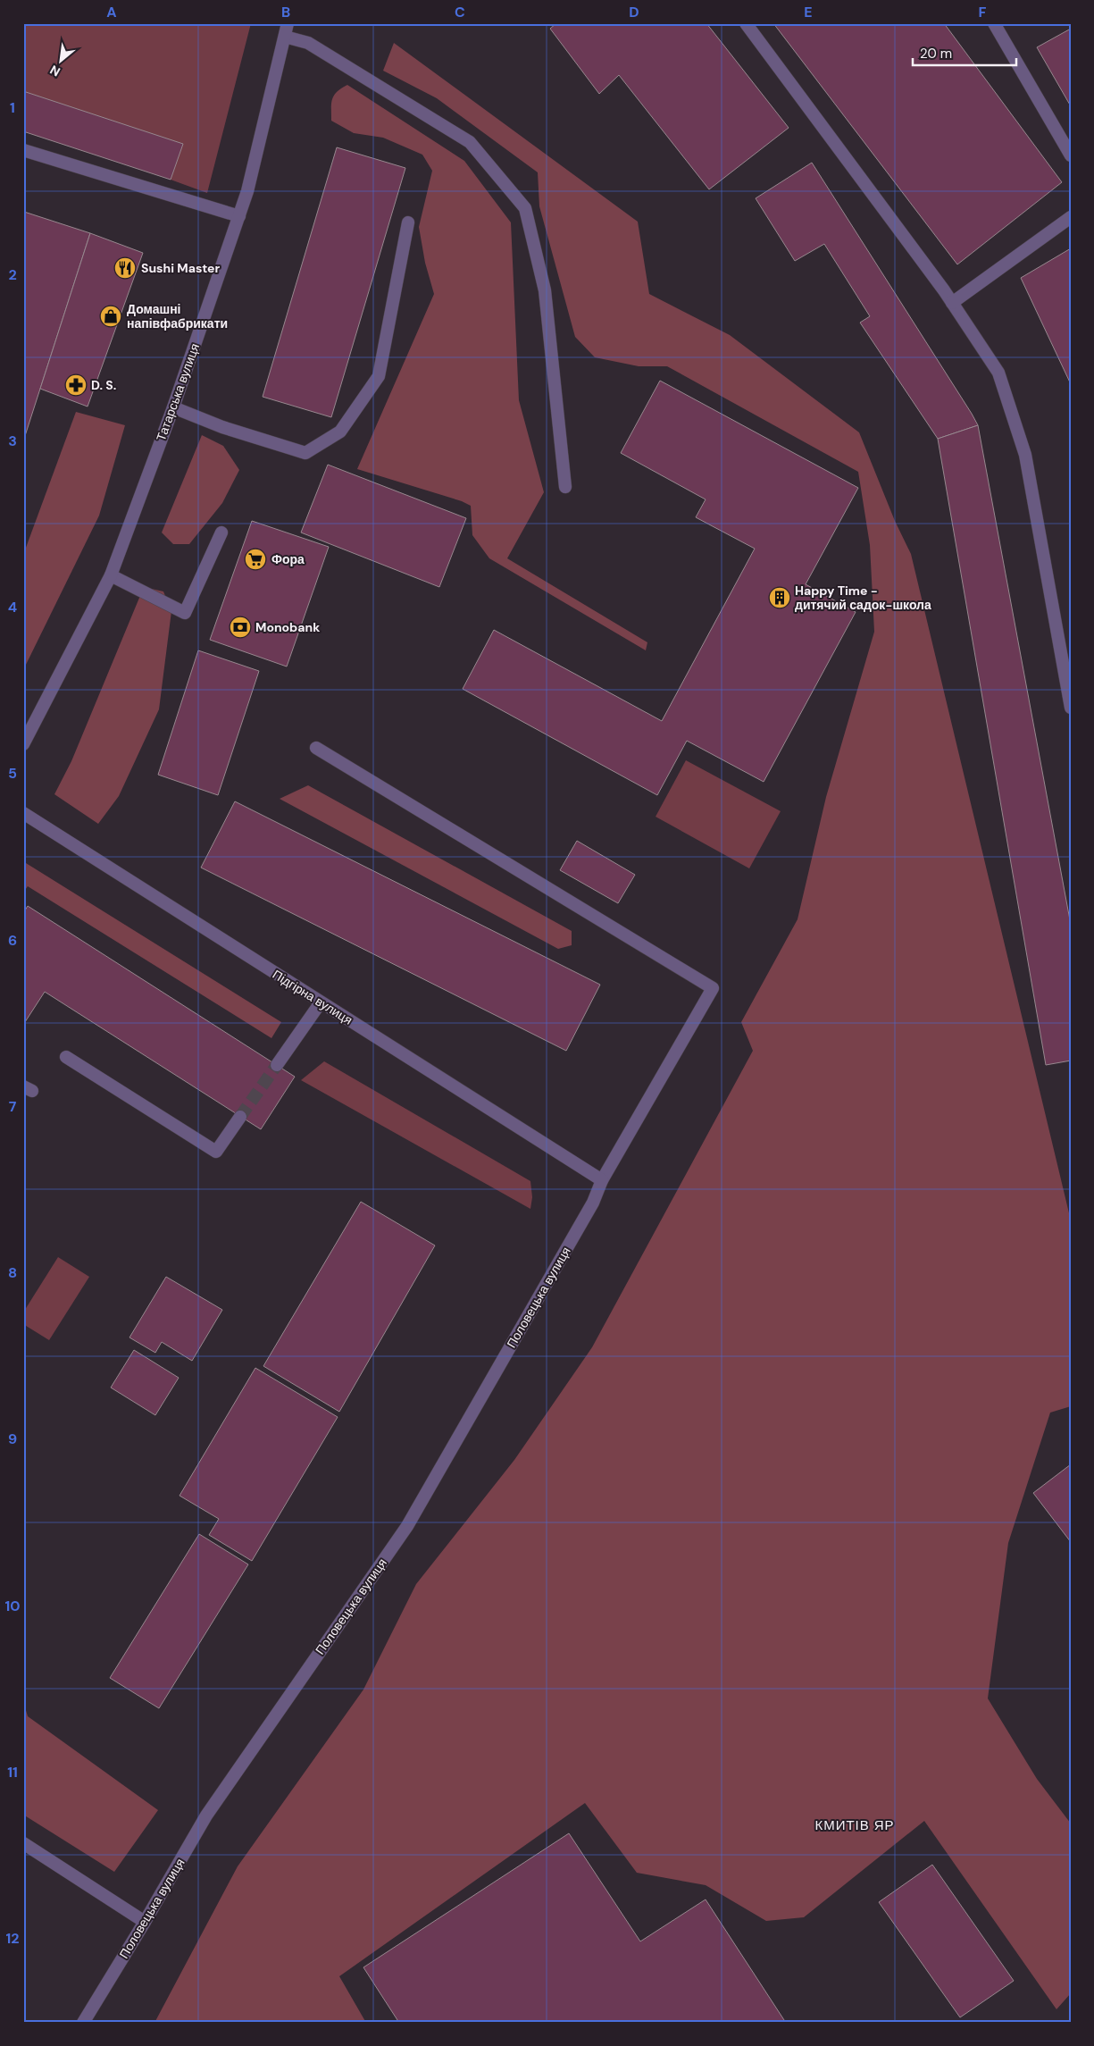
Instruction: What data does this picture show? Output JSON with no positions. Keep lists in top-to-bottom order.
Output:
{
  "streets": {
    "street": ["Татарська вулиця", "Підгірна вулиця", "Половецька вулиця"]
  },
  "crossings": [
    ["Підгірна вулиця", "Половецька вулиця"]
  ],
  "districts": ["КМИТІВ ЯР"],
  "places": {
    "restaurant": ["Sushi Master"],
    "shop": ["Домашні напівфабрикати"],
    "pharmacy": ["D. S."],
    "supermarket": ["Фора"],
    "building": ["Happy Time - дитячий садок-школа"],
    "bank": ["Monobank"]
  },
  "scale_bar": "20 m",
  "north": "bottom left",
  "grid": {
    "columns": [
      "A",
      "B",
      "C",
      "D",
      "E",
      "F"
    ],
    "rows": [
      "1",
      "2",
      "3",
      "4",
      "5",
      "6",
      "7",
      "8",
      "9",
      "10",
      "11",
      "12"
    ]
  }
}
